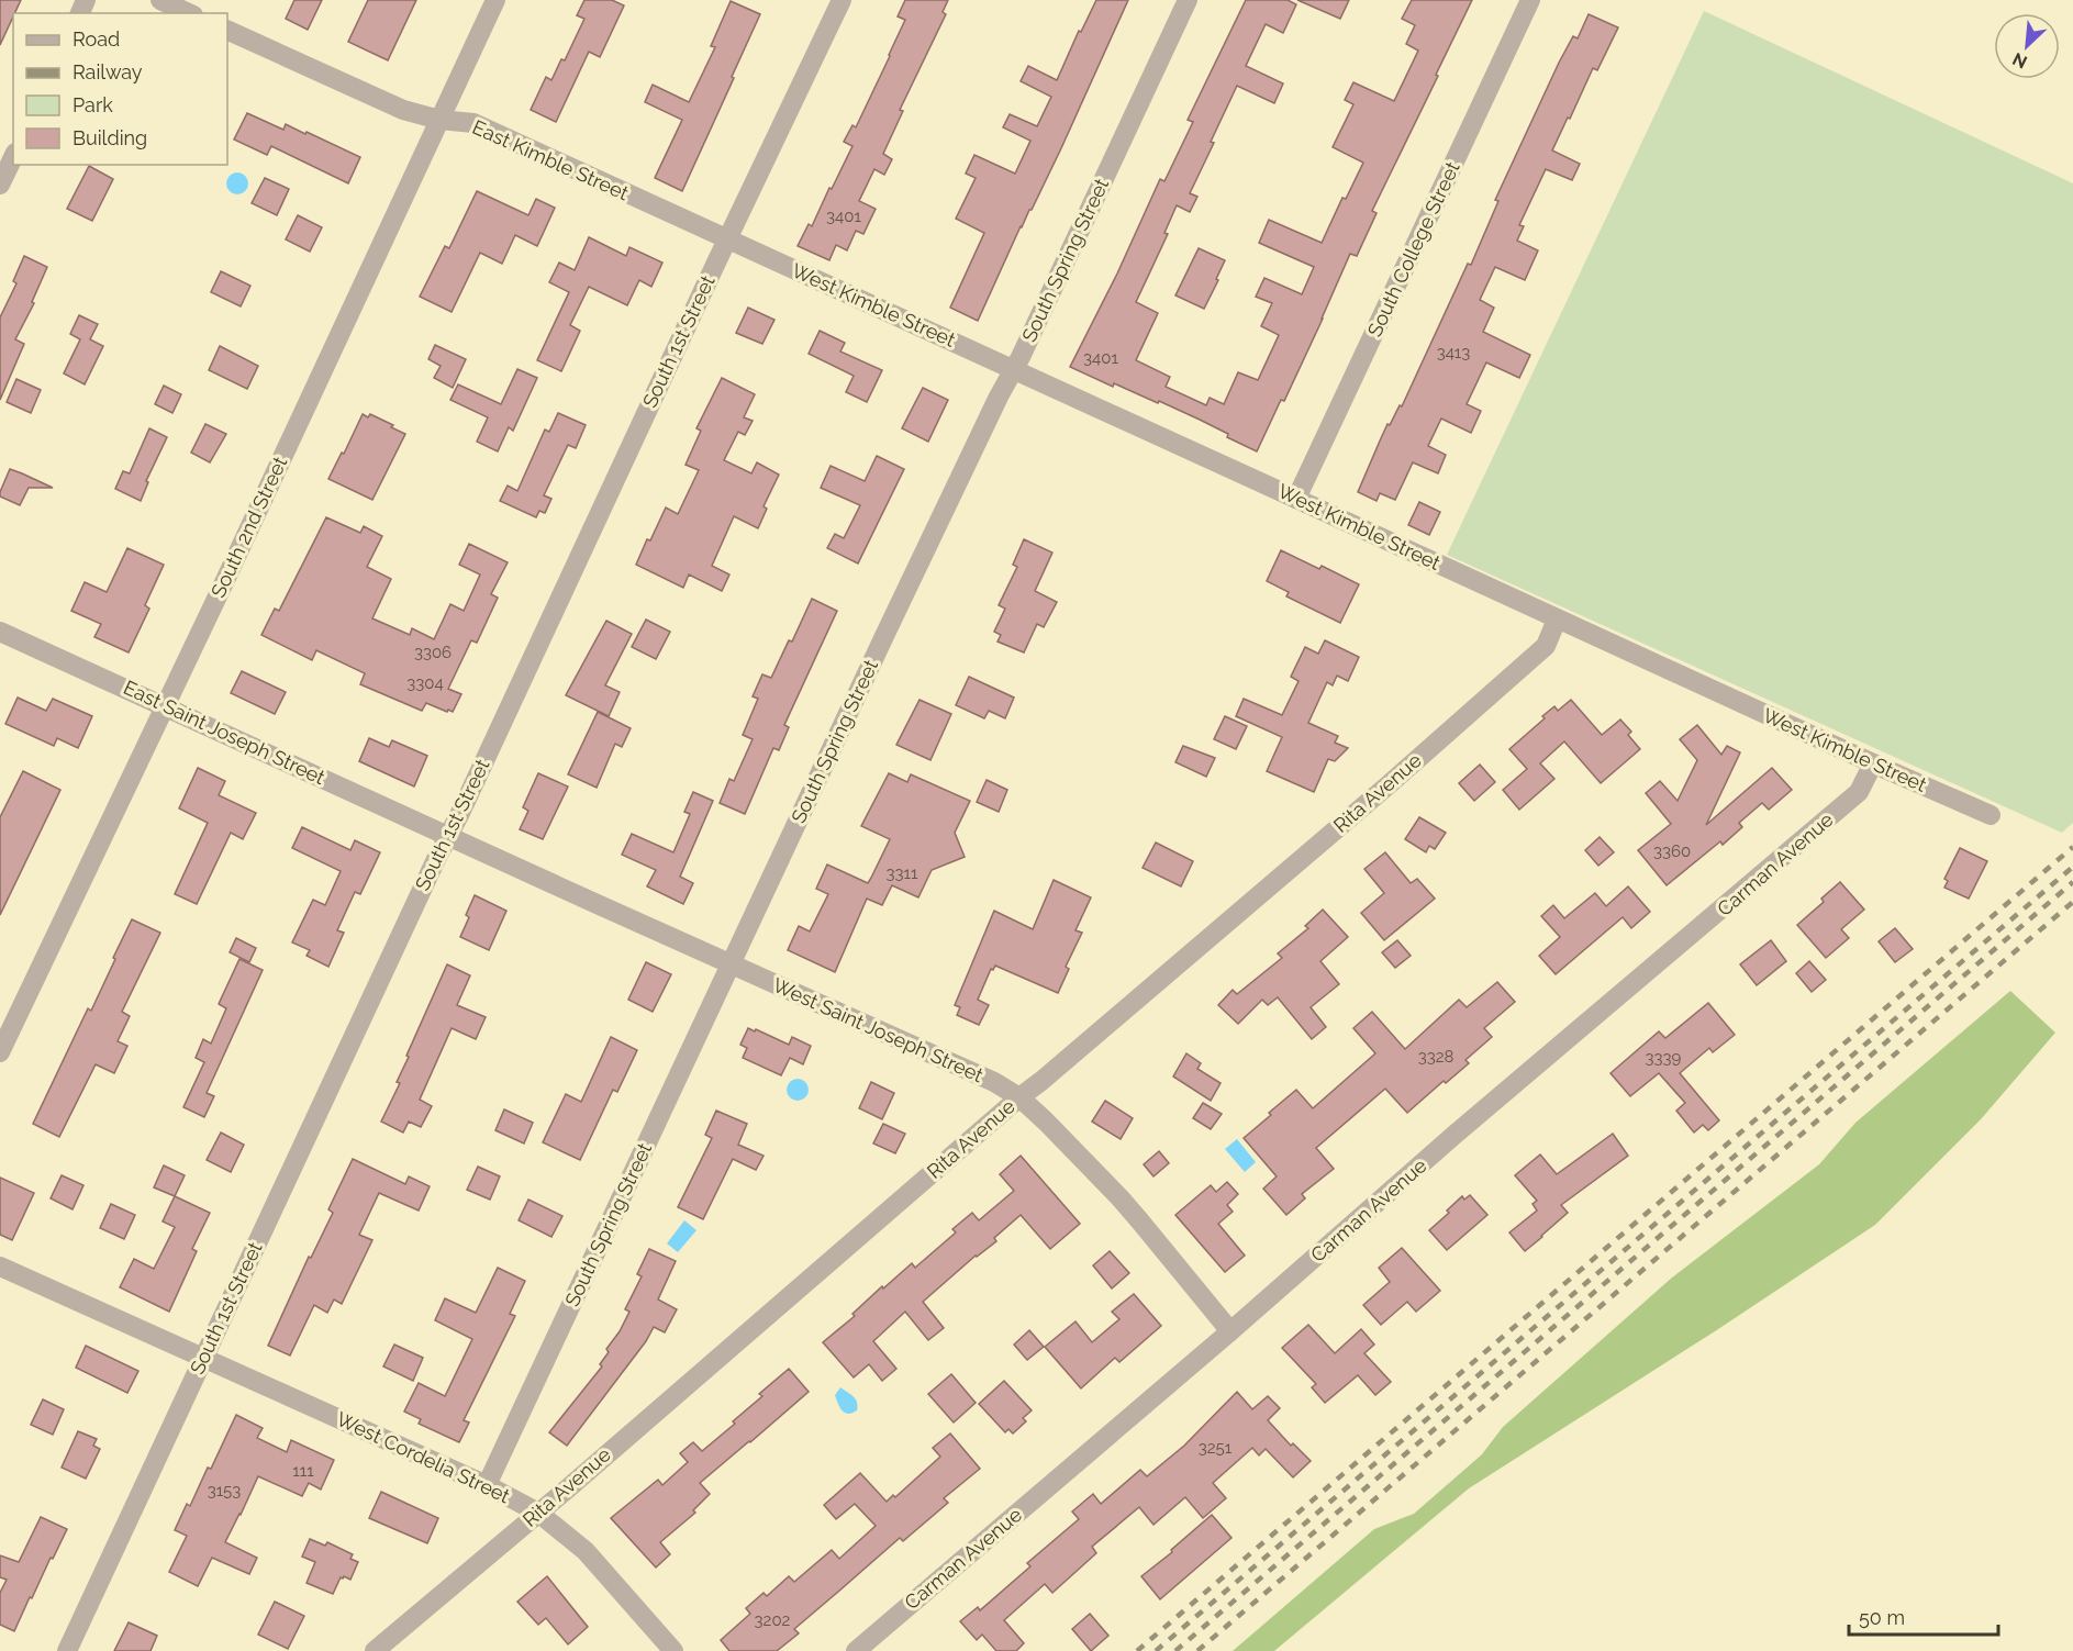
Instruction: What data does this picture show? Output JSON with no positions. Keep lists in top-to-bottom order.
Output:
{
  "streets": {
    "street": [
      "East Kimble Street",
      "South College Street",
      "South Spring Street",
      "West Kimble Street",
      "South 1st Street",
      "South 2nd Street",
      "East Saint Joseph Street",
      "Rita Avenue",
      "Carman Avenue",
      "West Saint Joseph Street",
      "West Cordelia Street"
    ]
  },
  "crossings": [
    ["East Kimble Street", "West Kimble Street"],
    ["East Kimble Street", "South 1st Street"],
    ["East Kimble Street", "South 2nd Street"],
    ["South College Street", "West Kimble Street"],
    ["South Spring Street", "West Kimble Street"],
    ["South Spring Street", "West Saint Joseph Street"],
    ["South Spring Street", "West Cordelia Street"],
    ["West Kimble Street", "South 1st Street"],
    ["West Kimble Street", "Rita Avenue"],
    ["West Kimble Street", "Carman Avenue"],
    ["South 1st Street", "East Saint Joseph Street"],
    ["South 1st Street", "West Saint Joseph Street"],
    ["South 1st Street", "West Cordelia Street"],
    ["South 2nd Street", "East Saint Joseph Street"],
    ["East Saint Joseph Street", "West Saint Joseph Street"],
    ["Rita Avenue", "West Saint Joseph Street"],
    ["Rita Avenue", "West Cordelia Street"],
    ["Carman Avenue", "West Saint Joseph Street"]
  ],
  "house_numbers": [
    "3401",
    "3413",
    "3401",
    "3306",
    "3304",
    "3360",
    "3311",
    "3328",
    "3339",
    "3251",
    "111",
    "3153",
    "3202"
  ],
  "legend": [
    "Road",
    "Railway",
    "Park",
    "Building"
  ],
  "scale_bar": "50 m",
  "north": "bottom left"
}
